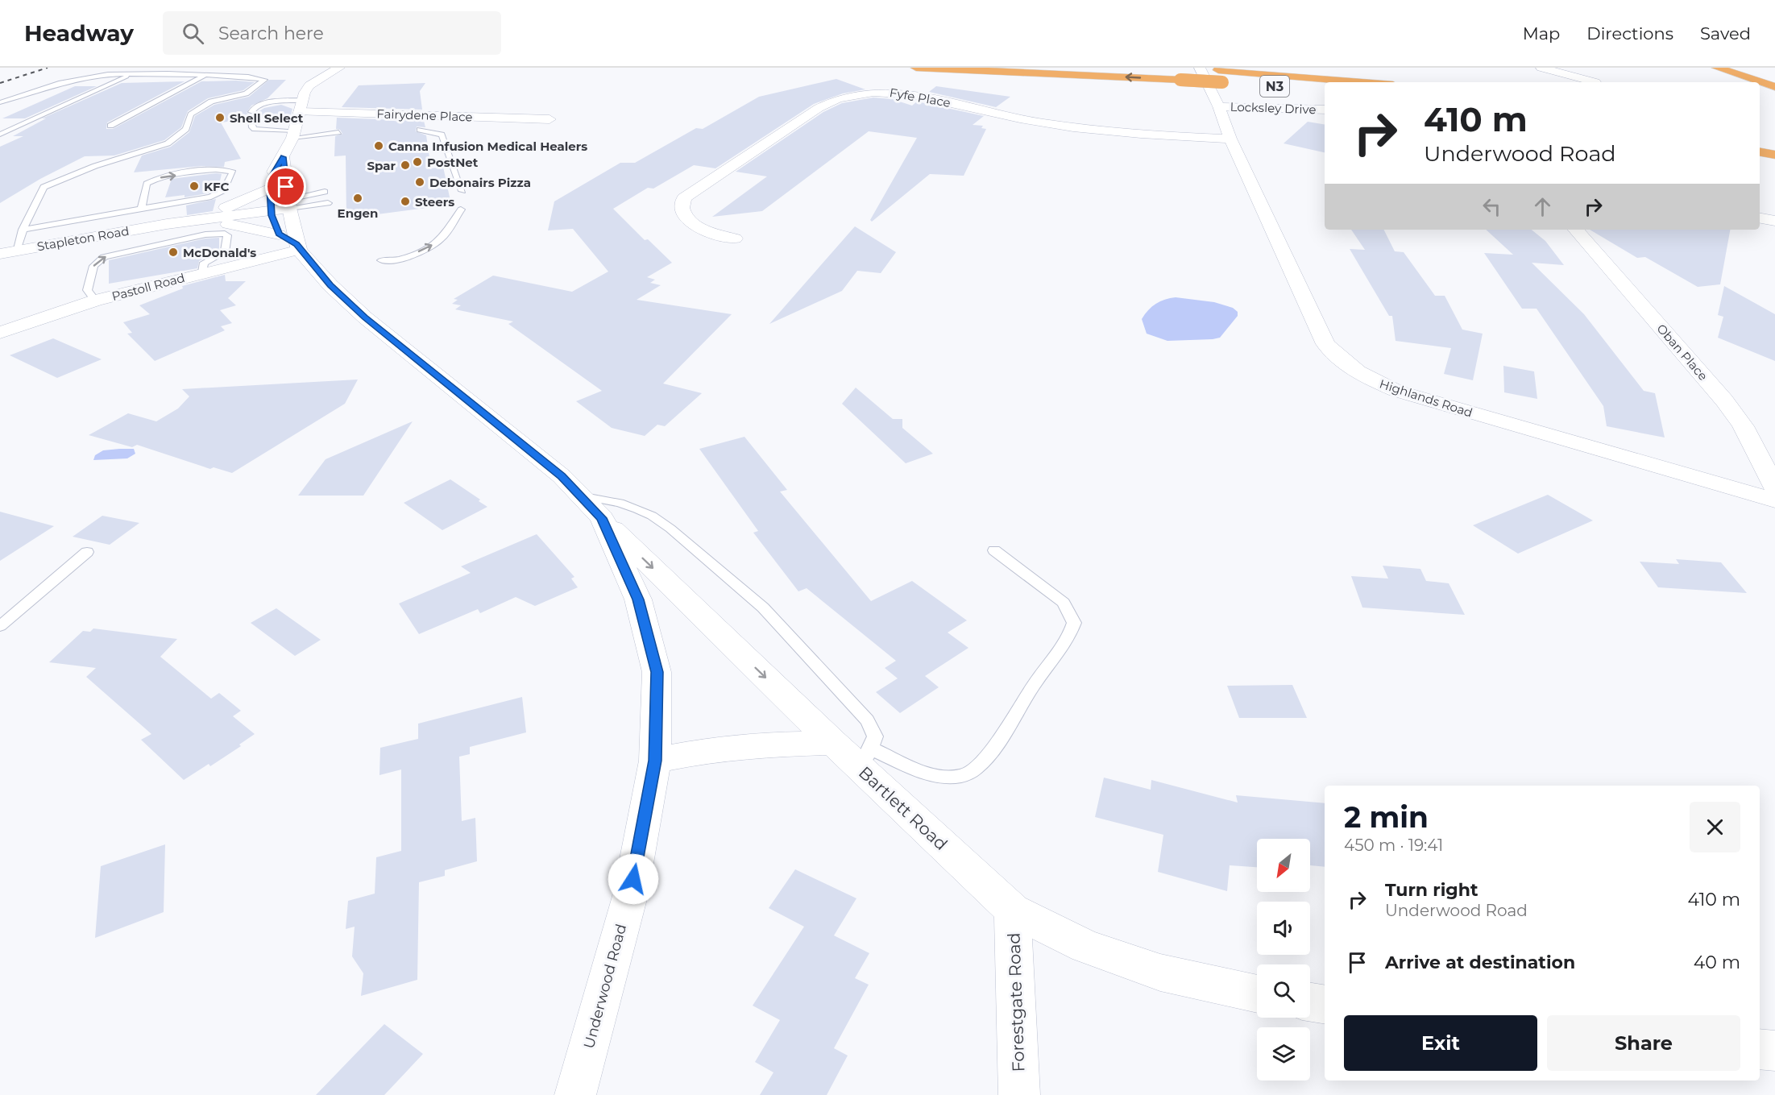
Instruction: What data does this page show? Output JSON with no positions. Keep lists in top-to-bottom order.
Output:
{
  "streets": {
    "highway": ["N3"],
    "street": [
      "Fyfe Place",
      "Locksley Drive",
      "Fairydene Place",
      "Stapleton Road",
      "Pastoll Road",
      "Oban Place",
      "Highlands Road",
      "Bartlett Road",
      "Underwood Road",
      "Forestgate Road"
    ]
  },
  "crossings": [
    ["N3", "Highlands Road"],
    ["Fyfe Place", "Highlands Road"],
    ["Locksley Drive", "Highlands Road"],
    ["Stapleton Road", "Underwood Road"],
    ["Pastoll Road", "Underwood Road"],
    ["Bartlett Road", "Underwood Road"],
    ["Bartlett Road", "Forestgate Road"]
  ],
  "one_way": ["Bartlett Road"],
  "places": [
    "Shell Select",
    "Canna Infusion Medical Healers",
    "PostNet",
    "Spar",
    "Debonairs Pizza",
    "KFC",
    "Engen",
    "Steers",
    "McDonald's"
  ],
  "north": "bottom left",
  "page": {
    "header": "Headway",
    "search": "Search here",
    "nav": ["Map", "Directions", "Saved"],
    "turn": ["410 m", "Underwood Road"],
    "heading": ["2 min", "450 m · 19:41"],
    "list": [
      {
        "name": "Turn right",
        "note": "Underwood Road",
        "value": "410 m"
      },
      {
        "name": "Arrive at destination",
        "value": "40 m"
      }
    ],
    "buttons": ["Exit", "Share"]
  }
}
